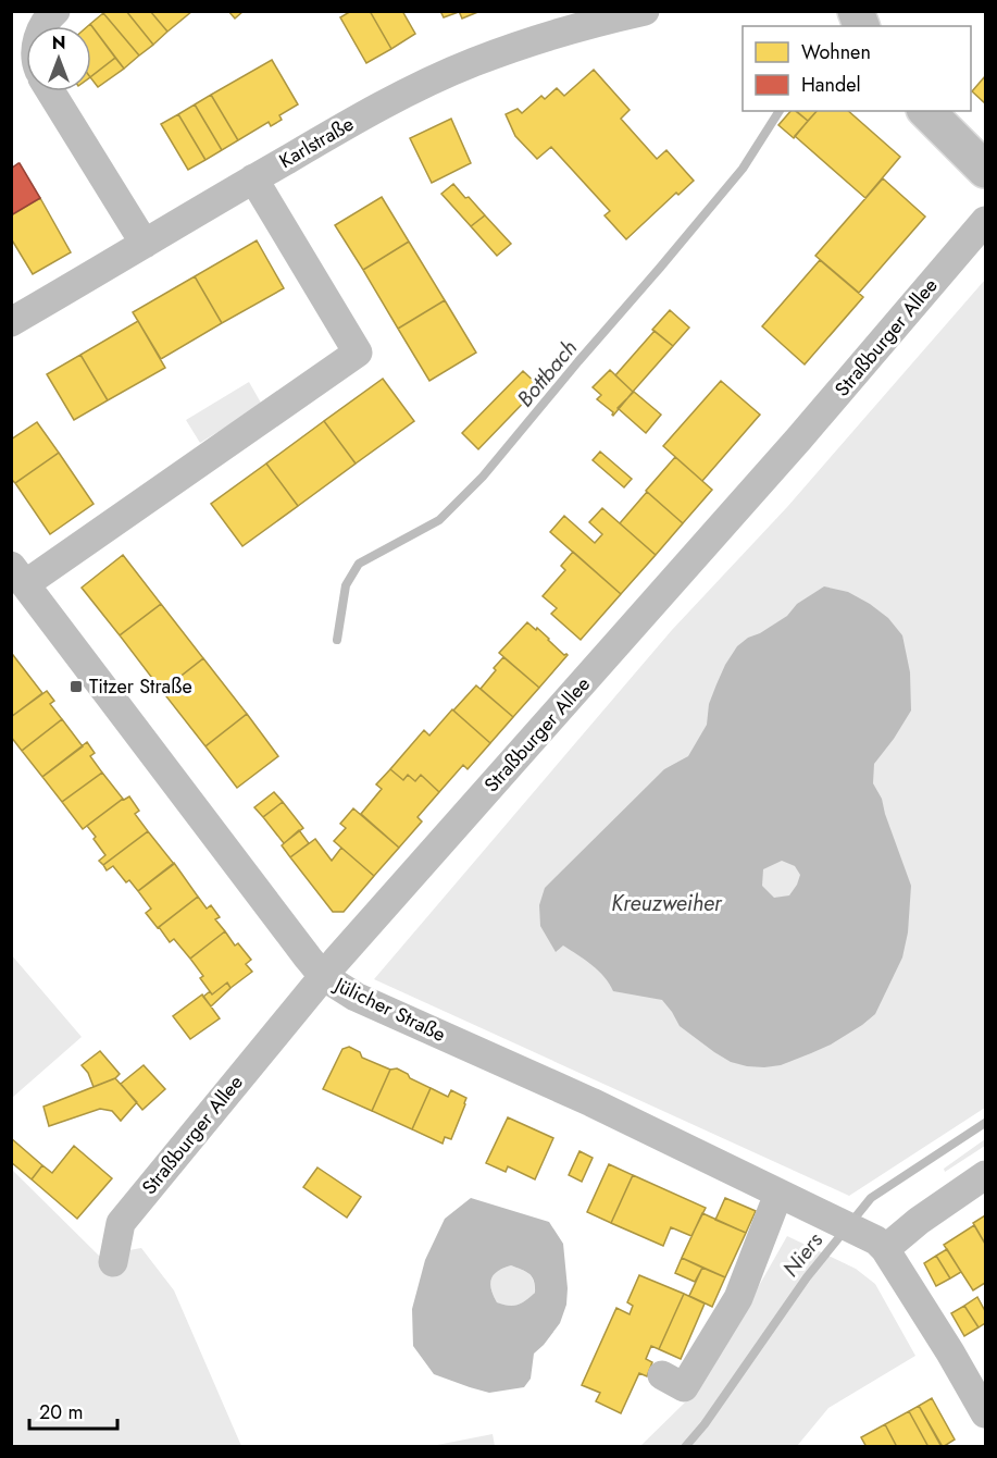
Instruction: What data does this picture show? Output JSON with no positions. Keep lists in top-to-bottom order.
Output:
{
  "streets": {
    "street": ["Karlstraße", "Straßburger Allee", "Jülicher Straße"]
  },
  "crossings": [
    ["Straßburger Allee", "Jülicher Straße"]
  ],
  "water": ["Bottbach", "Kreuzweiher", "Niers"],
  "places": {
    "transit": ["Titzer Straße"]
  },
  "legend": ["Wohnen", "Handel"],
  "scale_bar": "20 m",
  "north": "top"
}
